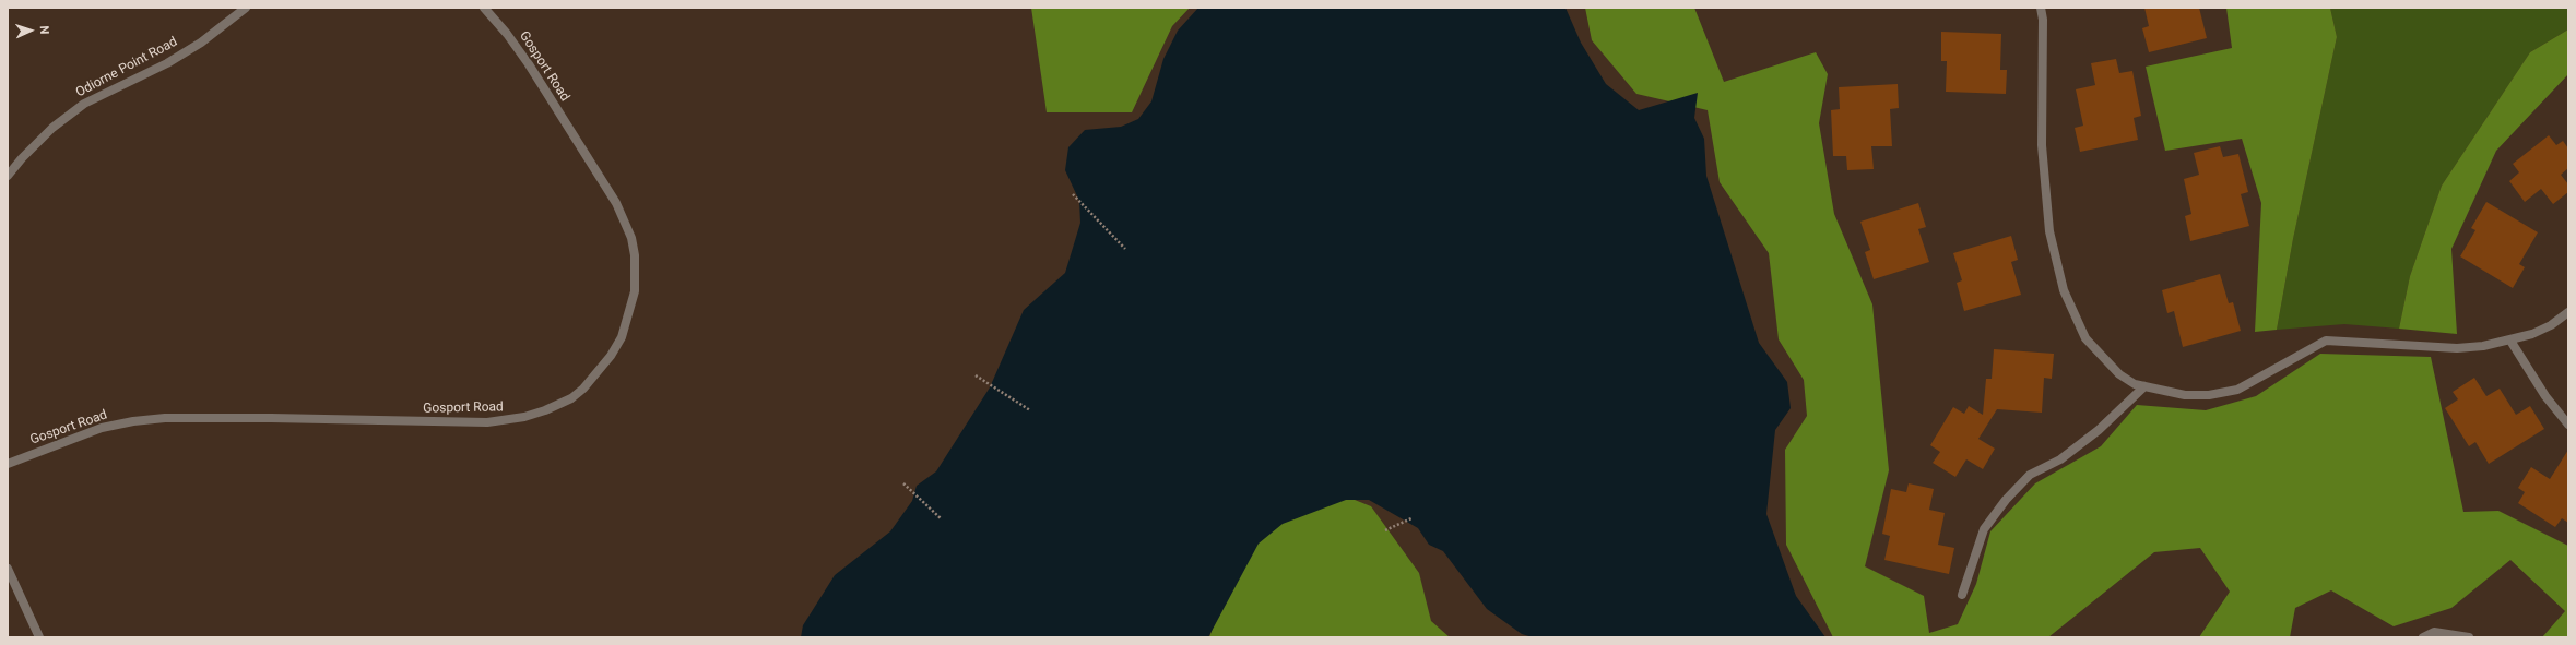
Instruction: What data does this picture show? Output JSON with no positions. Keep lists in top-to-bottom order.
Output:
{
  "streets": {
    "street": ["Gosport Road", "Odiorne Point Road"]
  },
  "north": "right"
}
